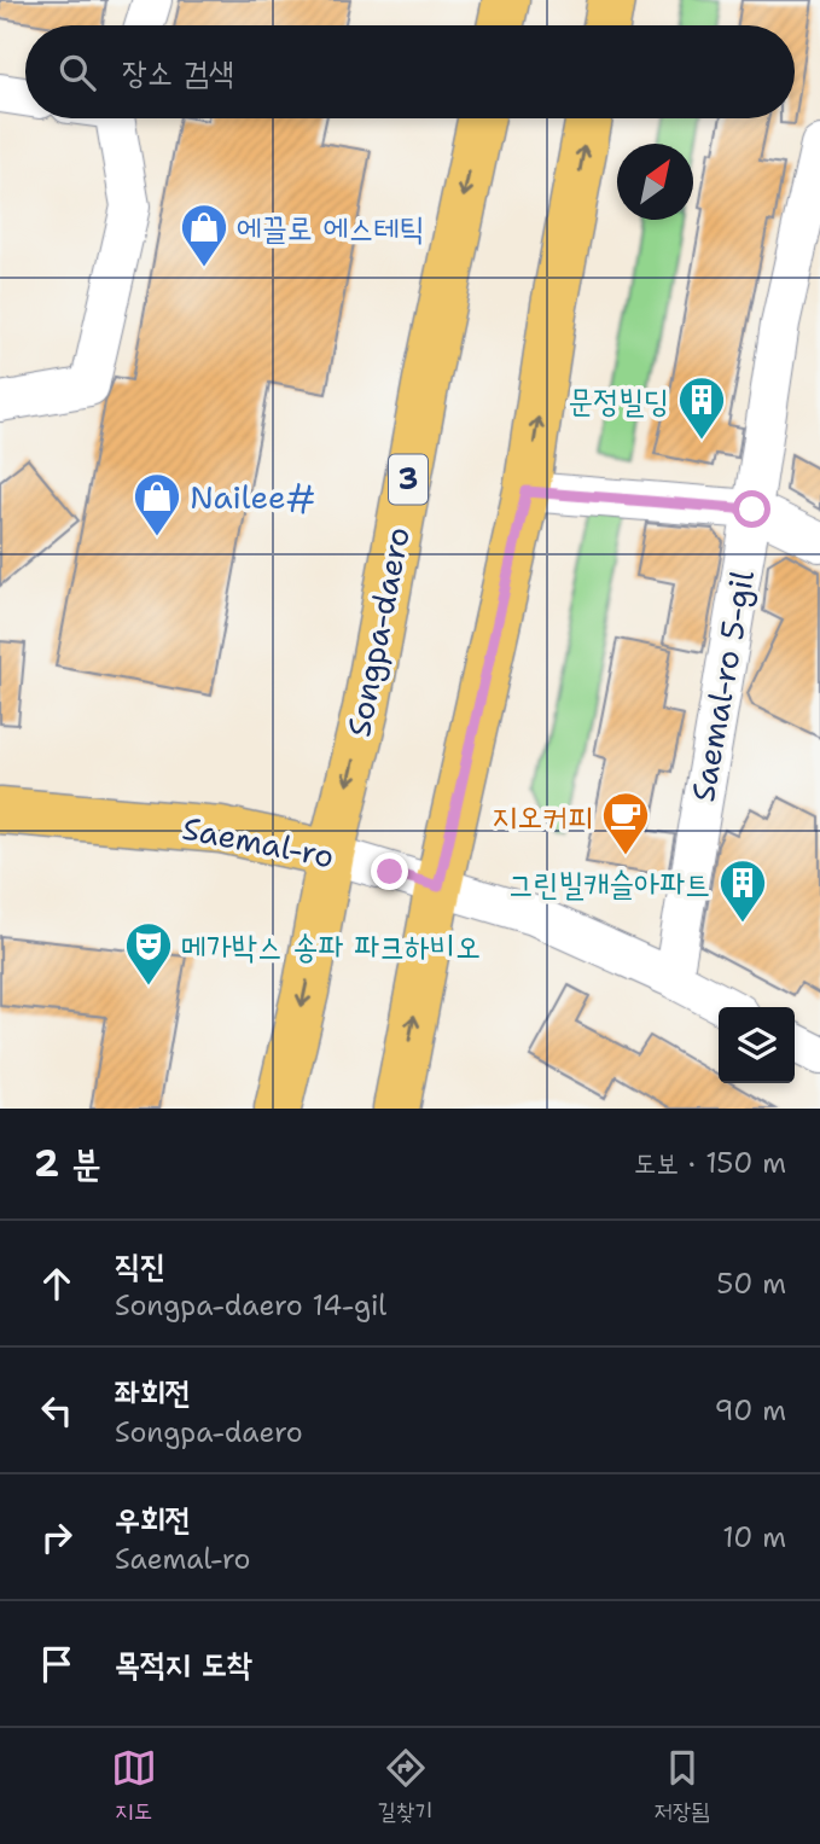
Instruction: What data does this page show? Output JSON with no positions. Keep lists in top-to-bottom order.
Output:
{
  "streets": {
    "main road": ["3", "Songpa-daero", "Saemal-ro"],
    "street": ["Saemal-ro 5-gil"]
  },
  "crossings": [
    ["Songpa-daero", "Saemal-ro"],
    ["Saemal-ro 5-gil", "Saemal-ro"]
  ],
  "places": {
    "shop": ["에끌로 에스테틱", "Nailee#"],
    "building": ["문정빌딩", "그린빌캐슬아파트"],
    "cafe": ["지오커피"],
    "theatre": ["메가박스 송파 파크하비오"]
  },
  "north": "top right",
  "page": {
    "search": "장소 검색",
    "heading": ["2 분", "도보 · 150 m"],
    "list": [
      ["직진", "Songpa-daero 14-gil", "50 m"],
      ["좌회전", "Songpa-daero", "90 m"],
      ["우회전", "Saemal-ro", "10 m"],
      "목적지 도착"
    ],
    "nav": ["지도", "길찾기", "저장됨"]
  }
}
